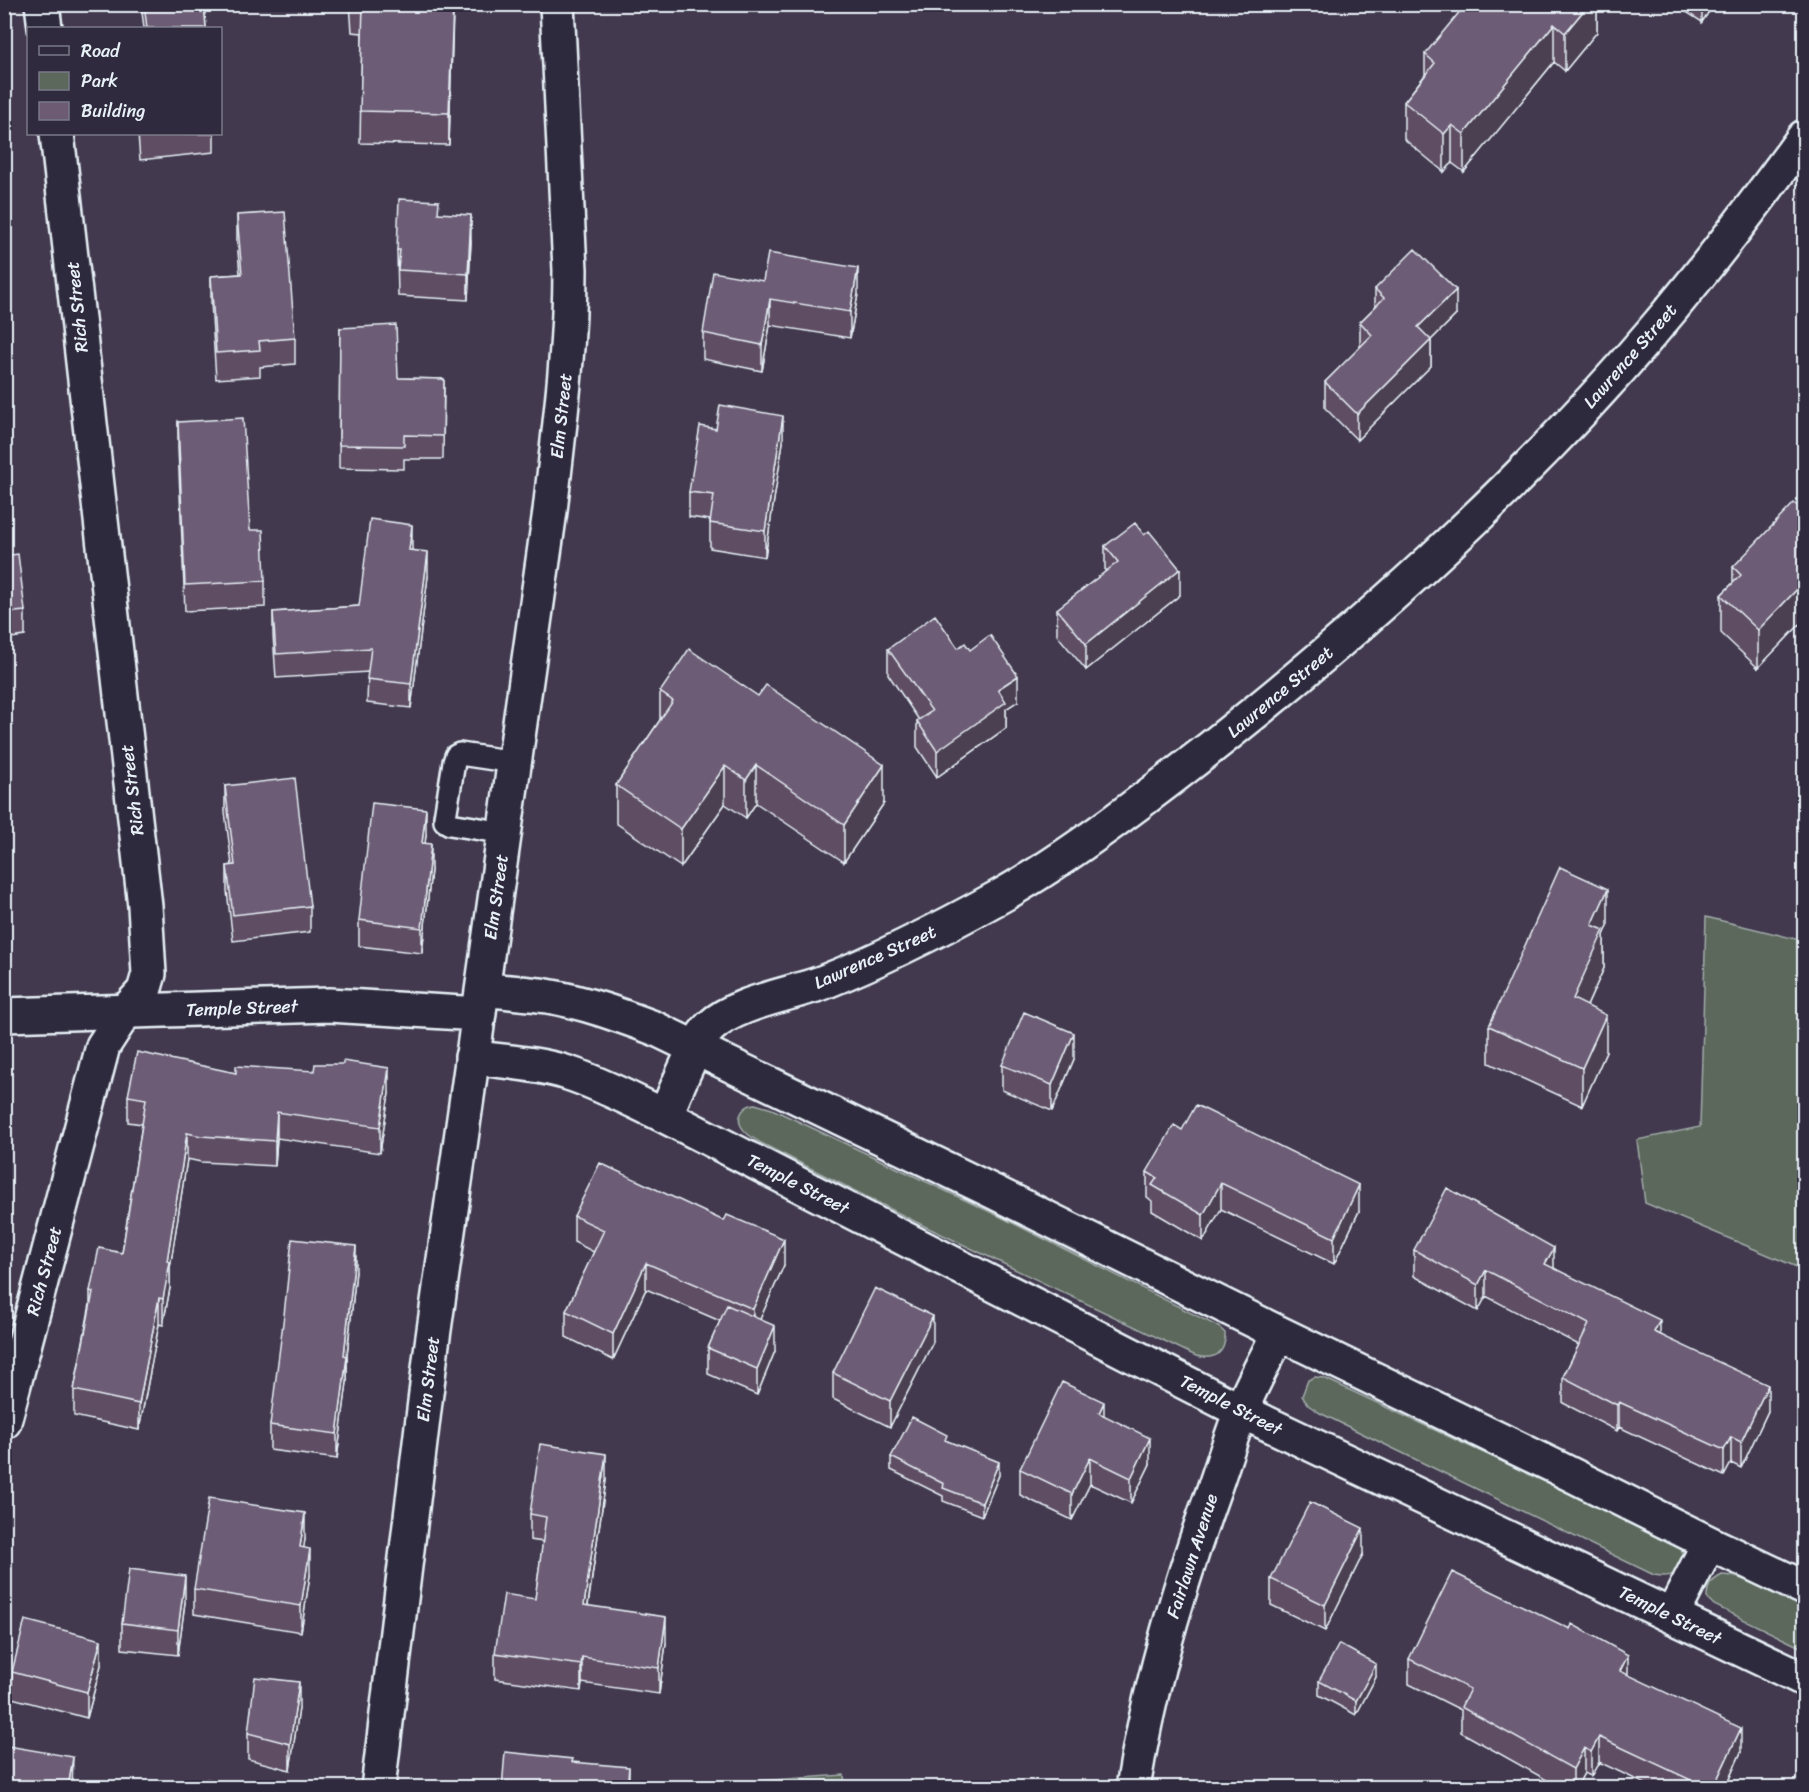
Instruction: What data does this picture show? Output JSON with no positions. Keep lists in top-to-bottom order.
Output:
{
  "streets": {
    "street": [
      "Rich Street",
      "Lawrence Street",
      "Elm Street",
      "Temple Street",
      "Fairlawn Avenue"
    ]
  },
  "crossings": [
    ["Rich Street", "Temple Street"],
    ["Lawrence Street", "Temple Street"],
    ["Elm Street", "Temple Street"],
    ["Temple Street", "Fairlawn Avenue"]
  ],
  "legend": ["Road", "Park", "Building"]
}
